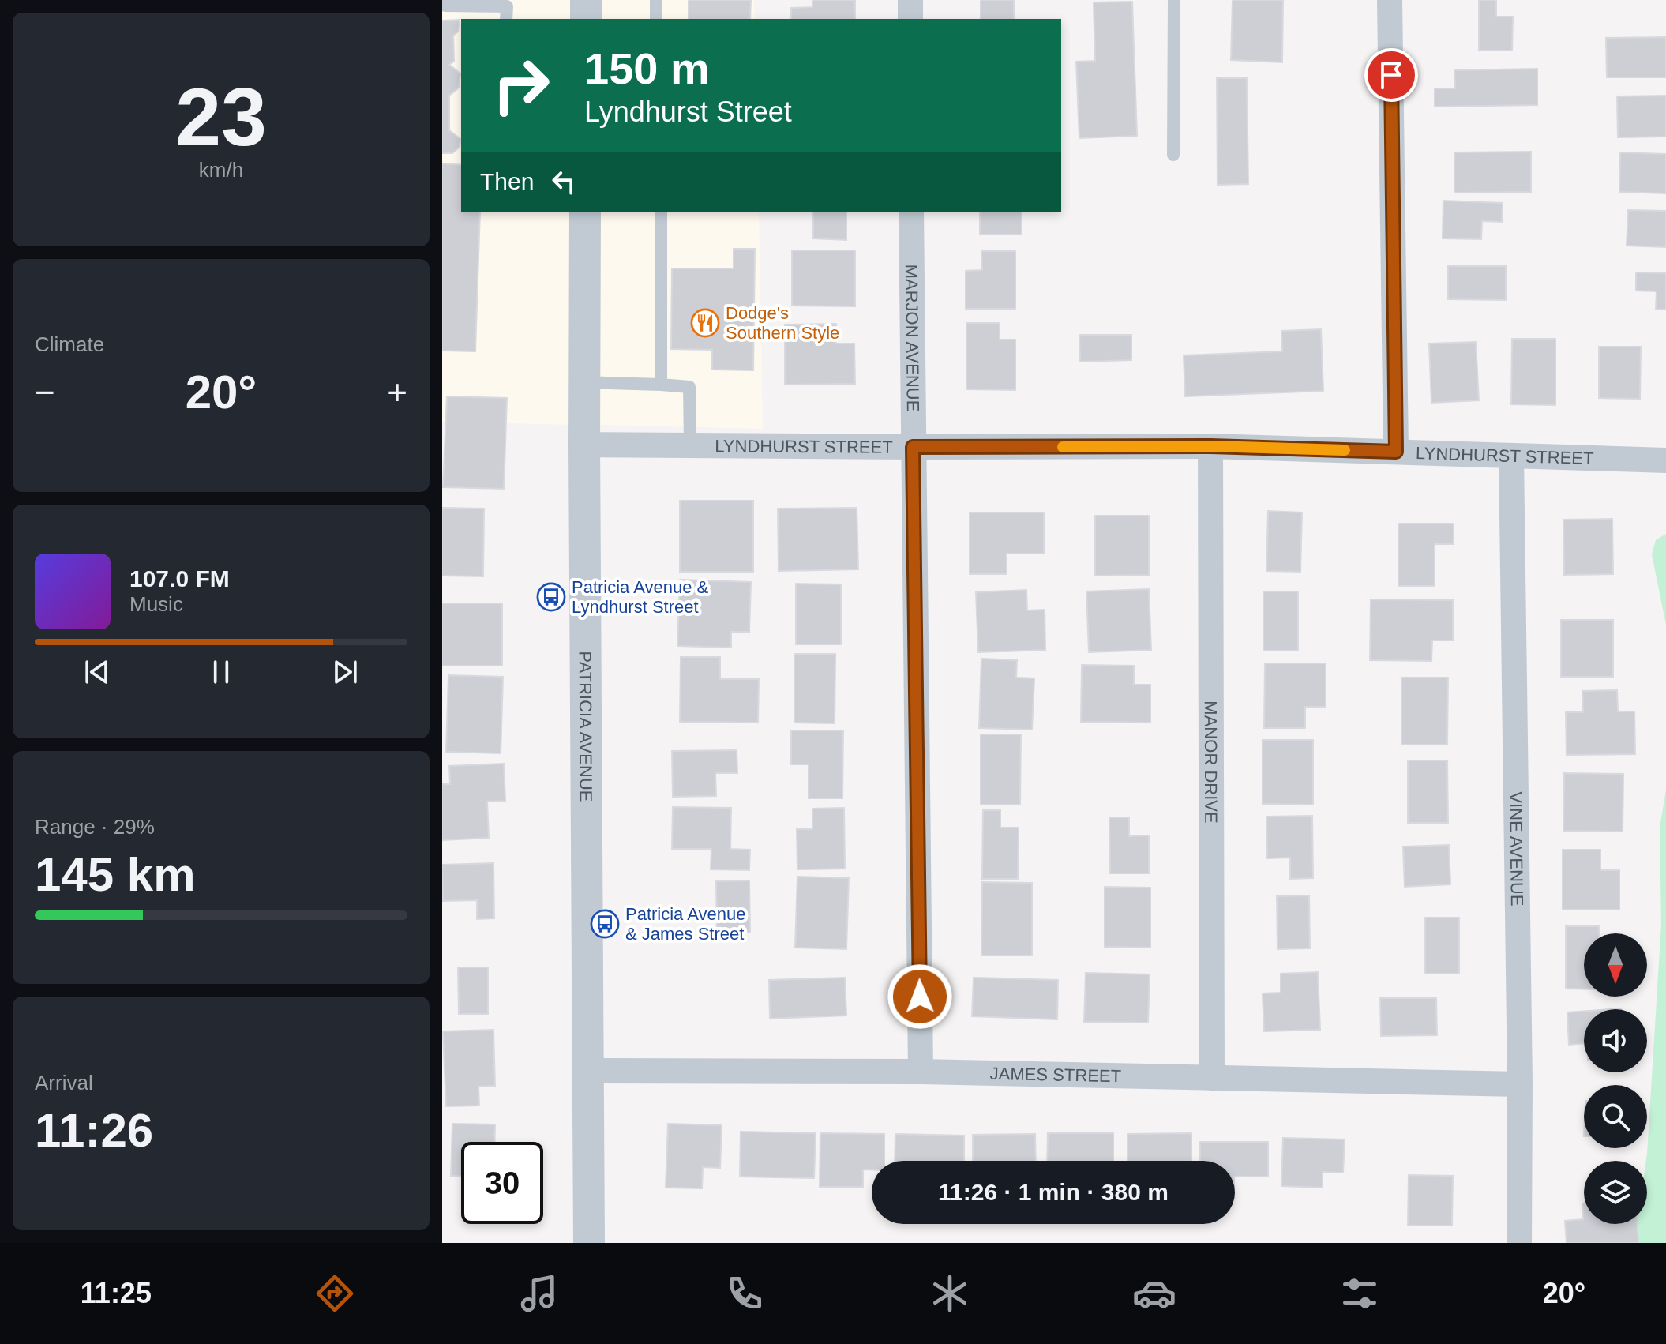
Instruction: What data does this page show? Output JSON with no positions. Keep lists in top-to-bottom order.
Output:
{
  "streets": {
    "street": [
      "MARJON AVENUE",
      "LYNDHURST STREET",
      "PATRICIA AVENUE",
      "MANOR DRIVE",
      "VINE AVENUE",
      "JAMES STREET"
    ]
  },
  "crossings": [
    ["MARJON AVENUE", "LYNDHURST STREET"],
    ["MARJON AVENUE", "JAMES STREET"],
    ["LYNDHURST STREET", "PATRICIA AVENUE"],
    ["LYNDHURST STREET", "MANOR DRIVE"],
    ["LYNDHURST STREET", "VINE AVENUE"],
    ["PATRICIA AVENUE", "JAMES STREET"],
    ["MANOR DRIVE", "JAMES STREET"],
    ["VINE AVENUE", "JAMES STREET"]
  ],
  "places": {
    "restaurant": ["Dodge's Southern Style"],
    "bus stop": ["Patricia Avenue & Lyndhurst Street", "Patricia Avenue & James Street"]
  },
  "north": "bottom",
  "page": {
    "tile": [
      ["23", "km/h"],
      "Climate",
      ["Range · 29%", "145 km"],
      ["Arrival", "11:26"]
    ],
    "turn": ["150 m", "Lyndhurst Street"],
    "then": "Then",
    "heat": ["−", "20°", "+"],
    "song": ["107.0 FM", "Music"],
    "limit": "30",
    "trip": "11:26 · 1 min · 380 m",
    "tabs": ["11:25", "20°"]
  }
}
